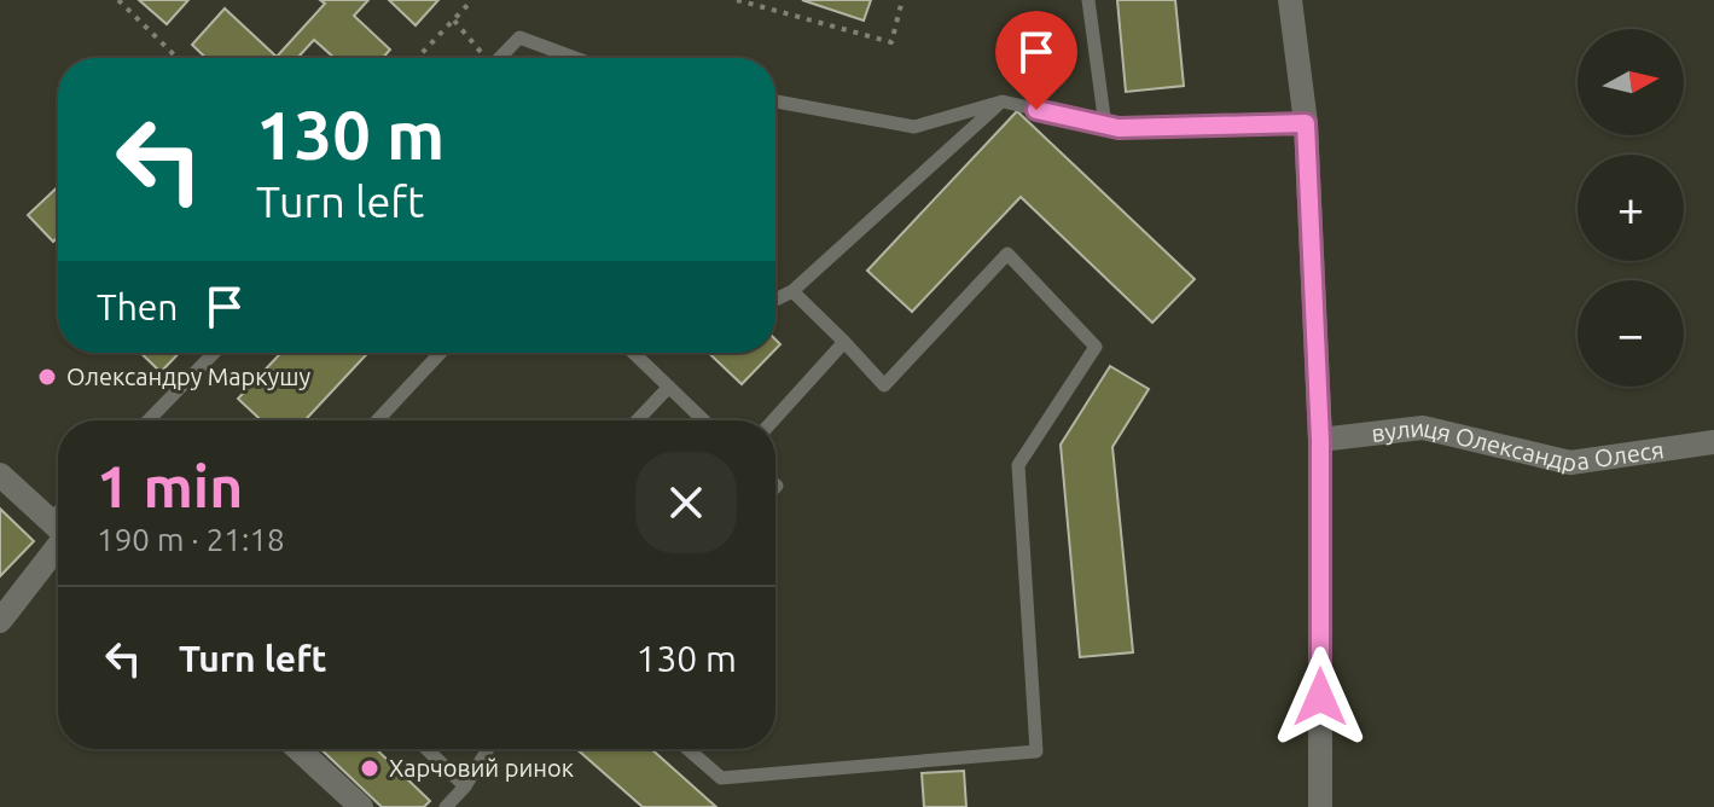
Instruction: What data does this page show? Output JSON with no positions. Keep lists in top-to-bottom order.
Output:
{
  "streets": {
    "street": ["вулиця Олександра Олеся"]
  },
  "places": ["Олександру Маркушу", "Харчовий ринок"],
  "north": "right",
  "page": {
    "map_buttons": ["+", "−"],
    "turn": ["130 m", "Turn left"],
    "then": "Then",
    "heading": ["1 min", "190 m · 21:18"],
    "list": [
      {
        "name": "Turn left",
        "value": "130 m"
      }
    ]
  }
}
